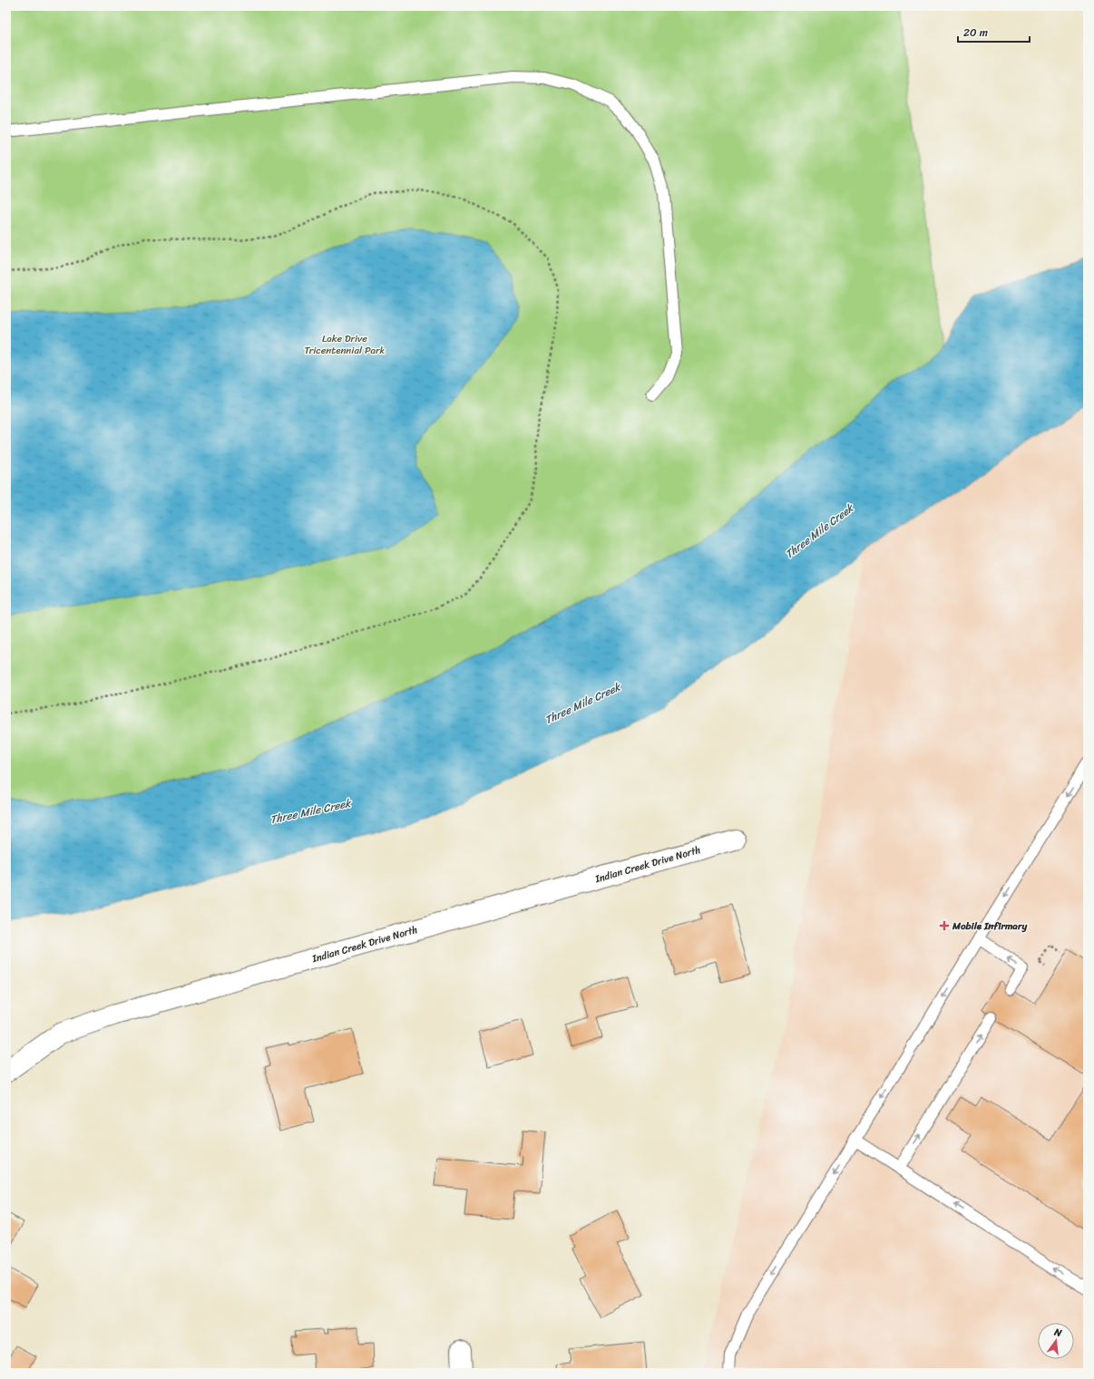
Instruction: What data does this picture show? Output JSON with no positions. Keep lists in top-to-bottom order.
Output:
{
  "streets": {
    "street": ["Indian Creek Drive North"]
  },
  "water": ["Three Mile Creek"],
  "parks": ["Lake Drive Tricentennial Park"],
  "places": {
    "health": ["Mobile Infirmary"]
  },
  "scale_bar": "20 m",
  "north": "top"
}
